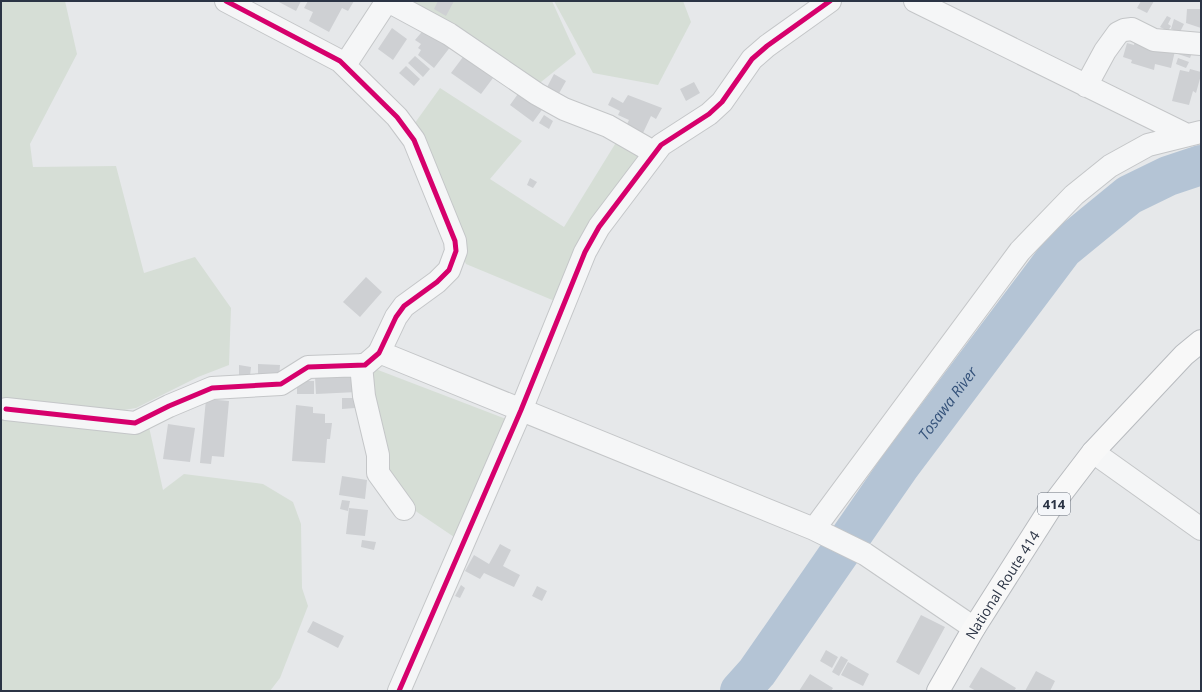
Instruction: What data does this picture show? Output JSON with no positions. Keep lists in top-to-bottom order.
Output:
{
  "streets": {
    "highway": ["414", "National Route 414"]
  },
  "water": ["Tosawa River"]
}
